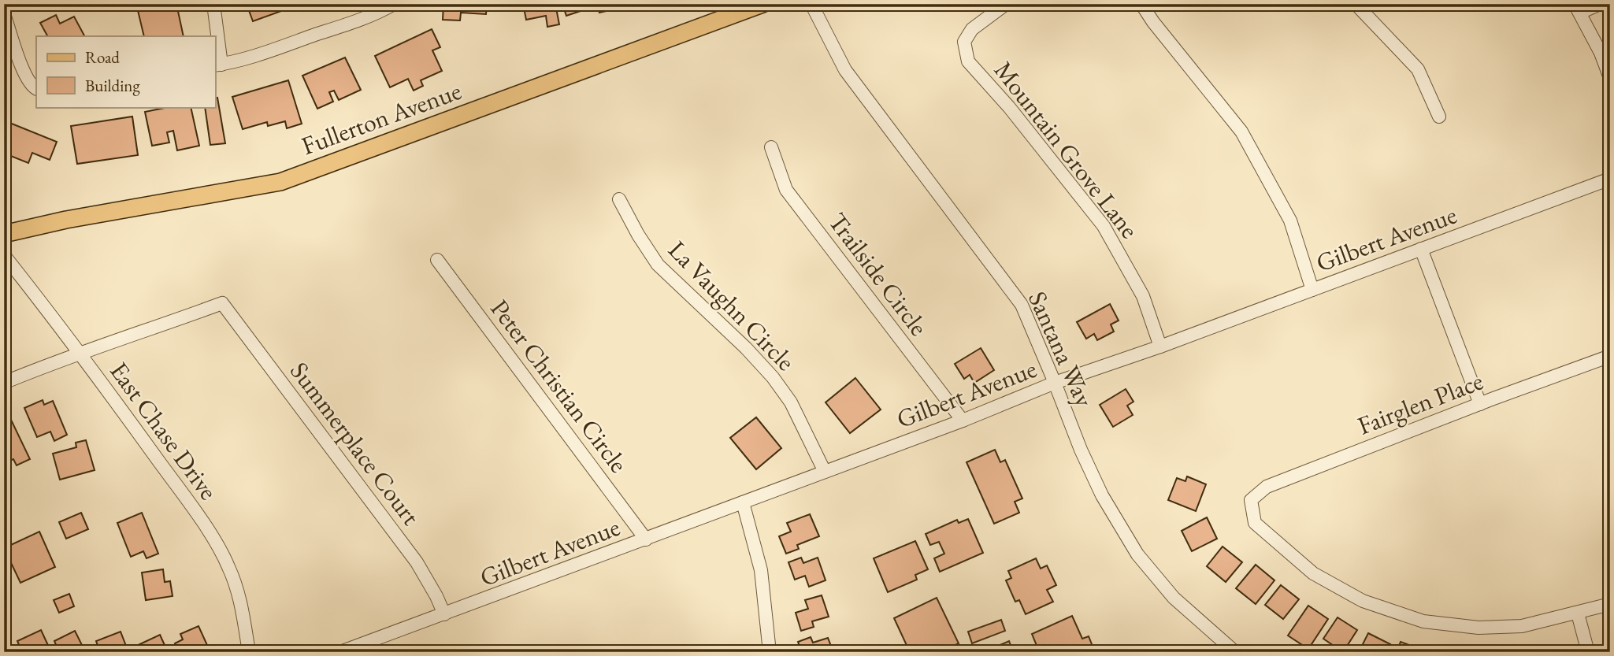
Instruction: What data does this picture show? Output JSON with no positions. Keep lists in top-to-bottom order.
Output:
{
  "streets": {
    "main road": ["Fullerton Avenue"],
    "street": [
      "Mountain Grove Lane",
      "Gilbert Avenue",
      "Trailside Circle",
      "La Vaughn Circle",
      "Santana Way",
      "Peter Christian Circle",
      "Fairglen Place",
      "East Chase Drive",
      "Summerplace Court"
    ]
  },
  "crossings": [
    ["Mountain Grove Lane", "Gilbert Avenue"],
    ["Gilbert Avenue", "Trailside Circle"],
    ["Gilbert Avenue", "La Vaughn Circle"],
    ["Gilbert Avenue", "Santana Way"],
    ["Gilbert Avenue", "Peter Christian Circle"],
    ["Gilbert Avenue", "Summerplace Court"],
    ["East Chase Drive", "Summerplace Court"]
  ],
  "legend": ["Road", "Building"]
}
